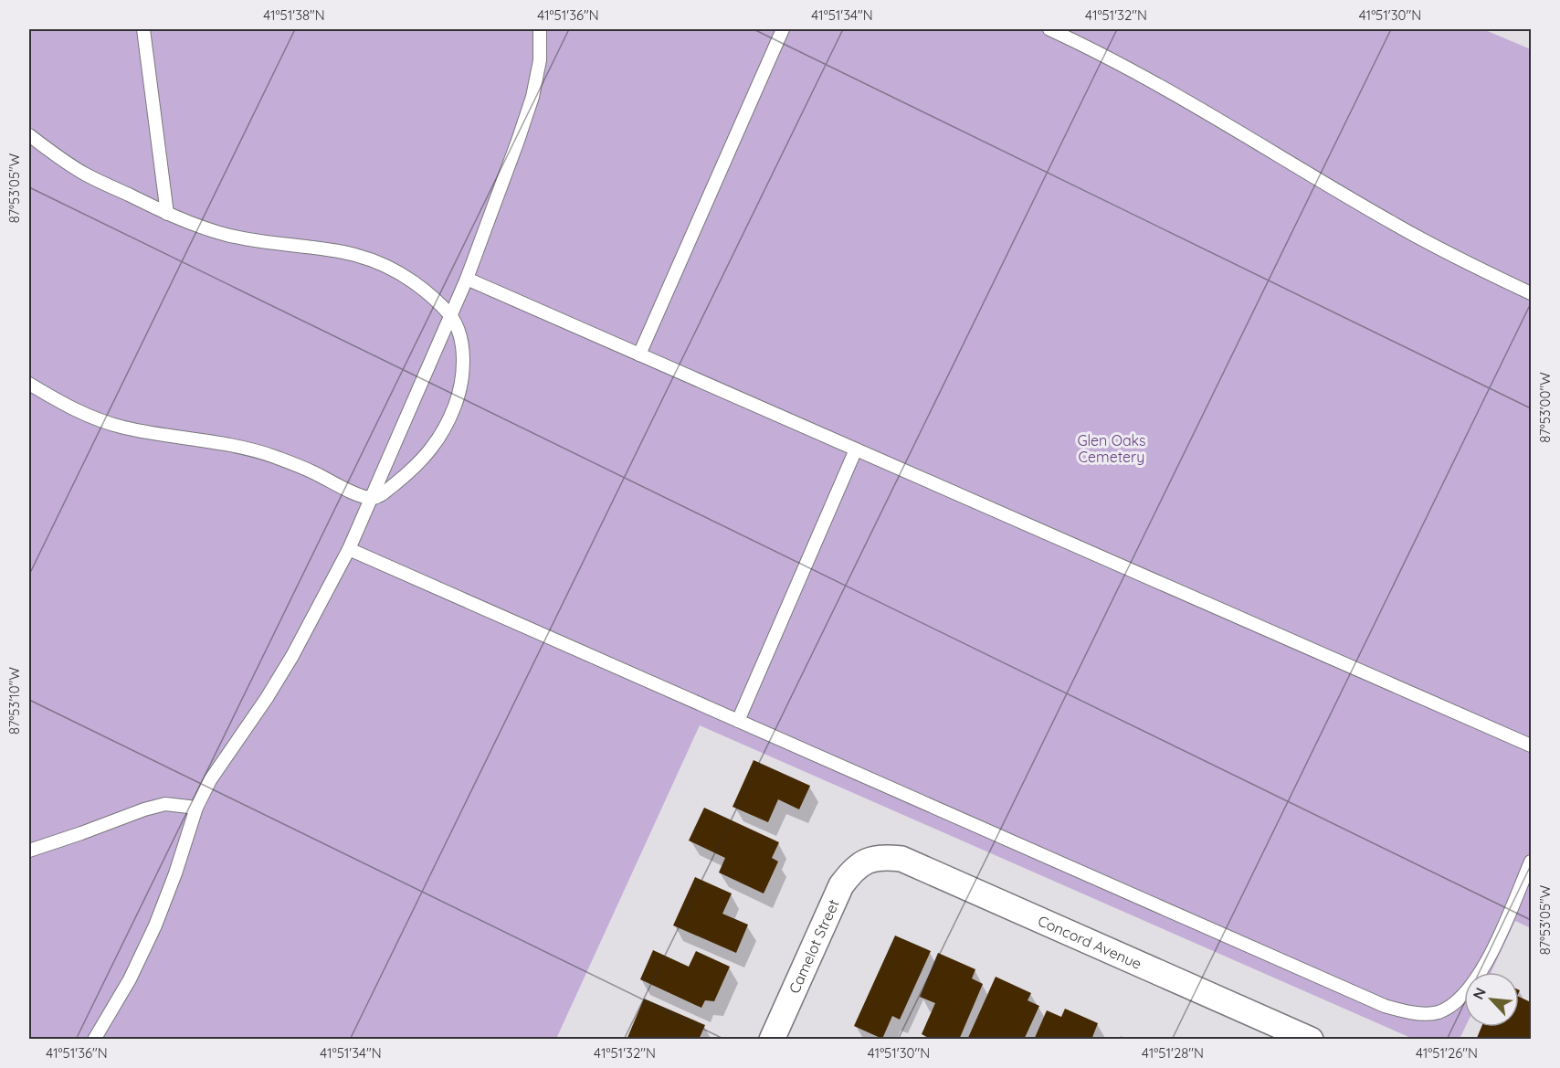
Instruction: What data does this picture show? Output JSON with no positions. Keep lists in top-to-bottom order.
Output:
{
  "streets": {
    "street": ["Concord Avenue", "Camelot Street"]
  },
  "crossings": [
    ["Concord Avenue", "Camelot Street"]
  ],
  "parks": ["Glen Oaks Cemetery"],
  "north": "top left",
  "coordinates": [
    "41°51'38\"N",
    "41°51'36\"N",
    "41°51'34\"N",
    "41°51'32\"N",
    "41°51'30\"N",
    "87°53'05\"W",
    "87°53'00\"W",
    "87°53'10\"W",
    "41°51'28\"N",
    "41°51'26\"N"
  ]
}
